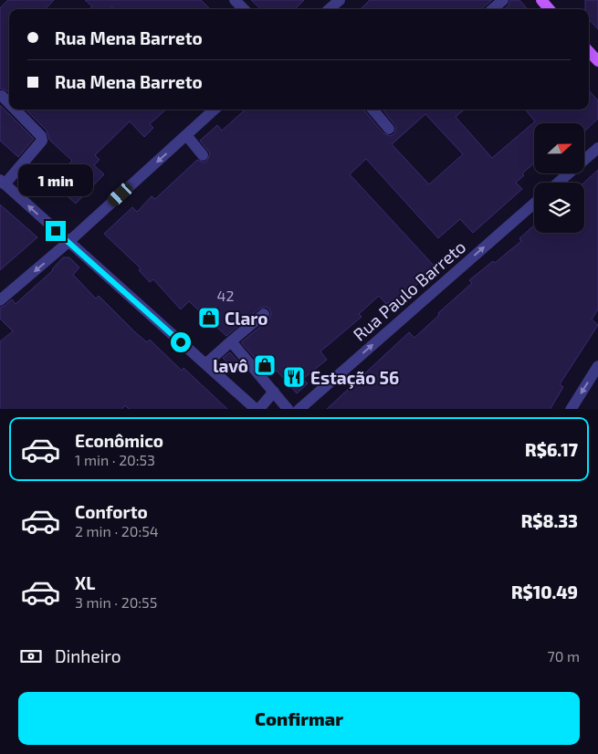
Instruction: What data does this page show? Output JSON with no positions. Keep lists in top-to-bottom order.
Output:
{
  "streets": {
    "street": ["Rua Paulo Barreto"]
  },
  "one_way": ["Rua Paulo Barreto"],
  "places": {
    "shop": ["Claro", "lavô"],
    "restaurant": ["Estação 56"]
  },
  "house_numbers": ["42"],
  "north": "right",
  "page": {
    "banner": ["Rua Mena Barreto", "Rua Mena Barreto"],
    "bubble": "1 min",
    "list": [
      {
        "name": "Econômico",
        "note": "1 min · 20:53",
        "value": "R$6.17"
      },
      {
        "name": "Conforto",
        "note": "2 min · 20:54",
        "value": "R$8.33"
      },
      {
        "name": "XL",
        "note": "3 min · 20:55",
        "value": "R$10.49"
      }
    ],
    "pay": ["Dinheiro", "70 m"],
    "buttons": "Confirmar"
  }
}
